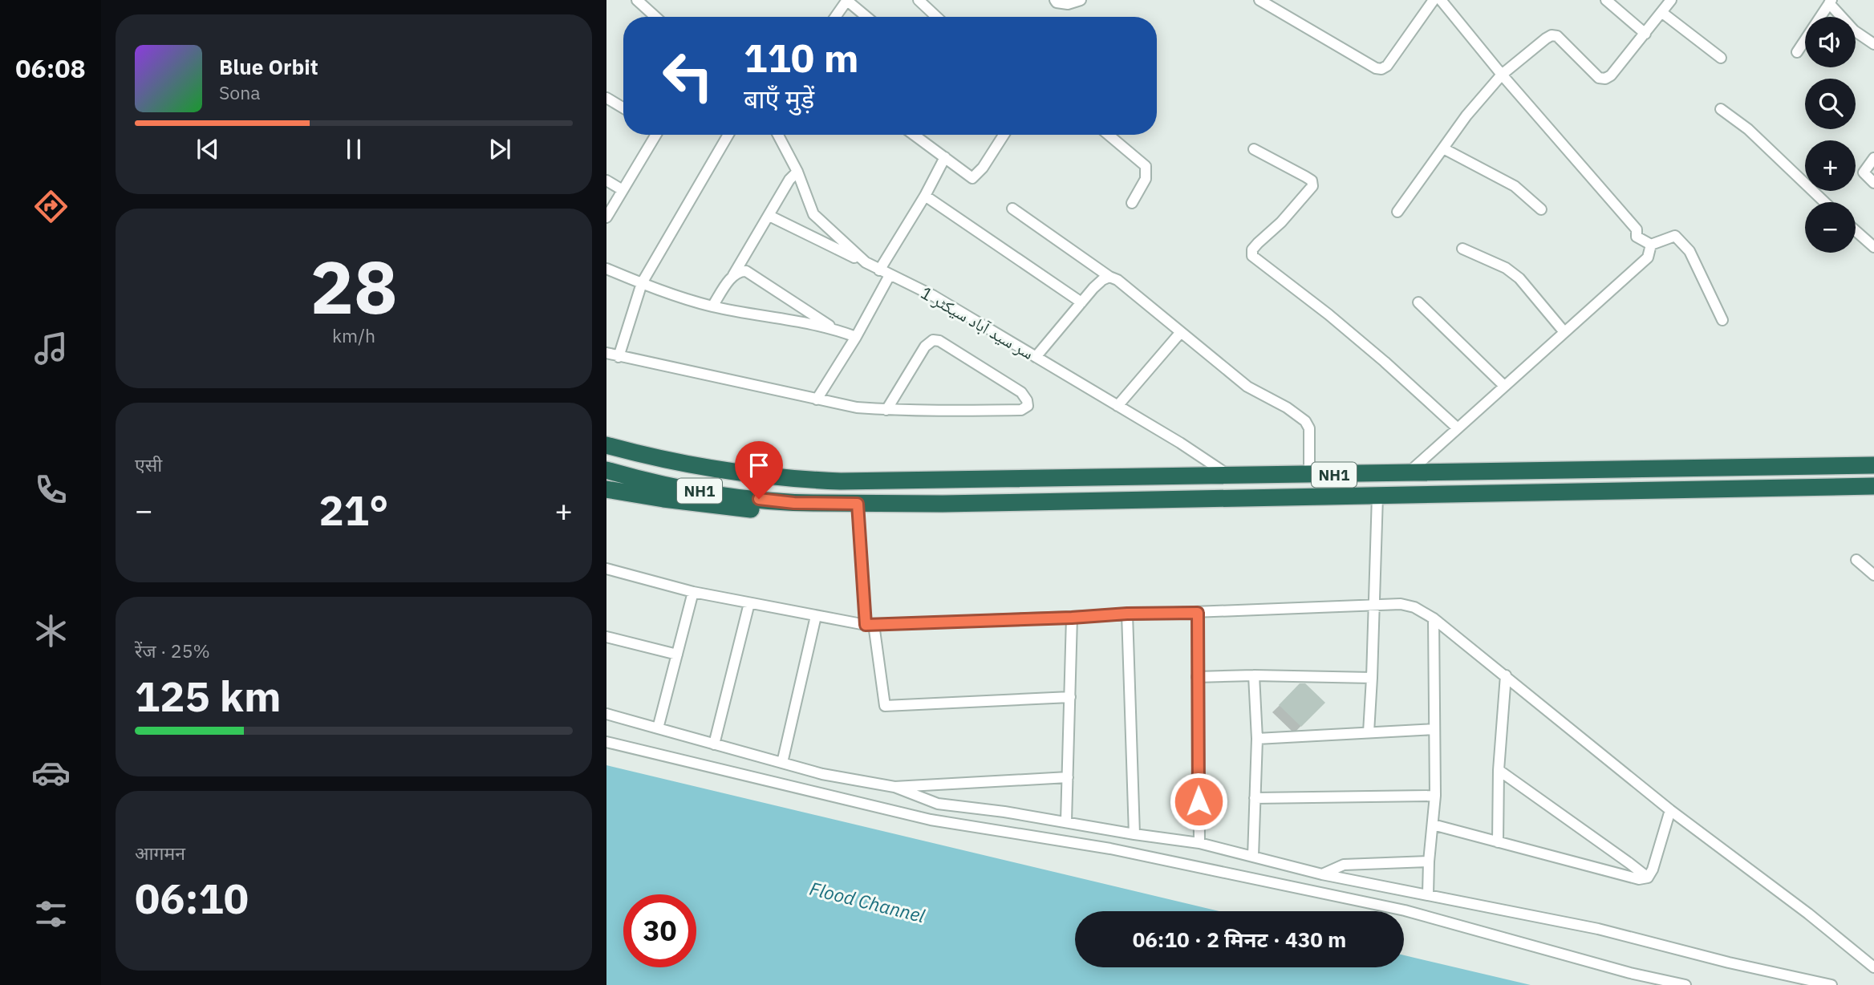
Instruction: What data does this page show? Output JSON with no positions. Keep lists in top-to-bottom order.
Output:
{
  "streets": {
    "highway": ["NH1"],
    "street": ["سر سید آباد سیکٹر 1"]
  },
  "crossings": [
    ["سر سید آباد سیکٹر 1", "NH1"]
  ],
  "water": ["Flood Channel"],
  "page": {
    "tabs": "06:08",
    "map_buttons": ["+", "−"],
    "turn": ["110 m", "बाएँ मुड़ें"],
    "song": ["Blue Orbit", "Sona"],
    "tile": [
      ["28", "km/h"],
      "एसी",
      ["रेंज · 25%", "125 km"],
      ["आगमन", "06:10"]
    ],
    "heat": ["−", "21°", "+"],
    "limit": "30",
    "trip": "06:10 · 2 मिनट · 430 m"
  }
}
